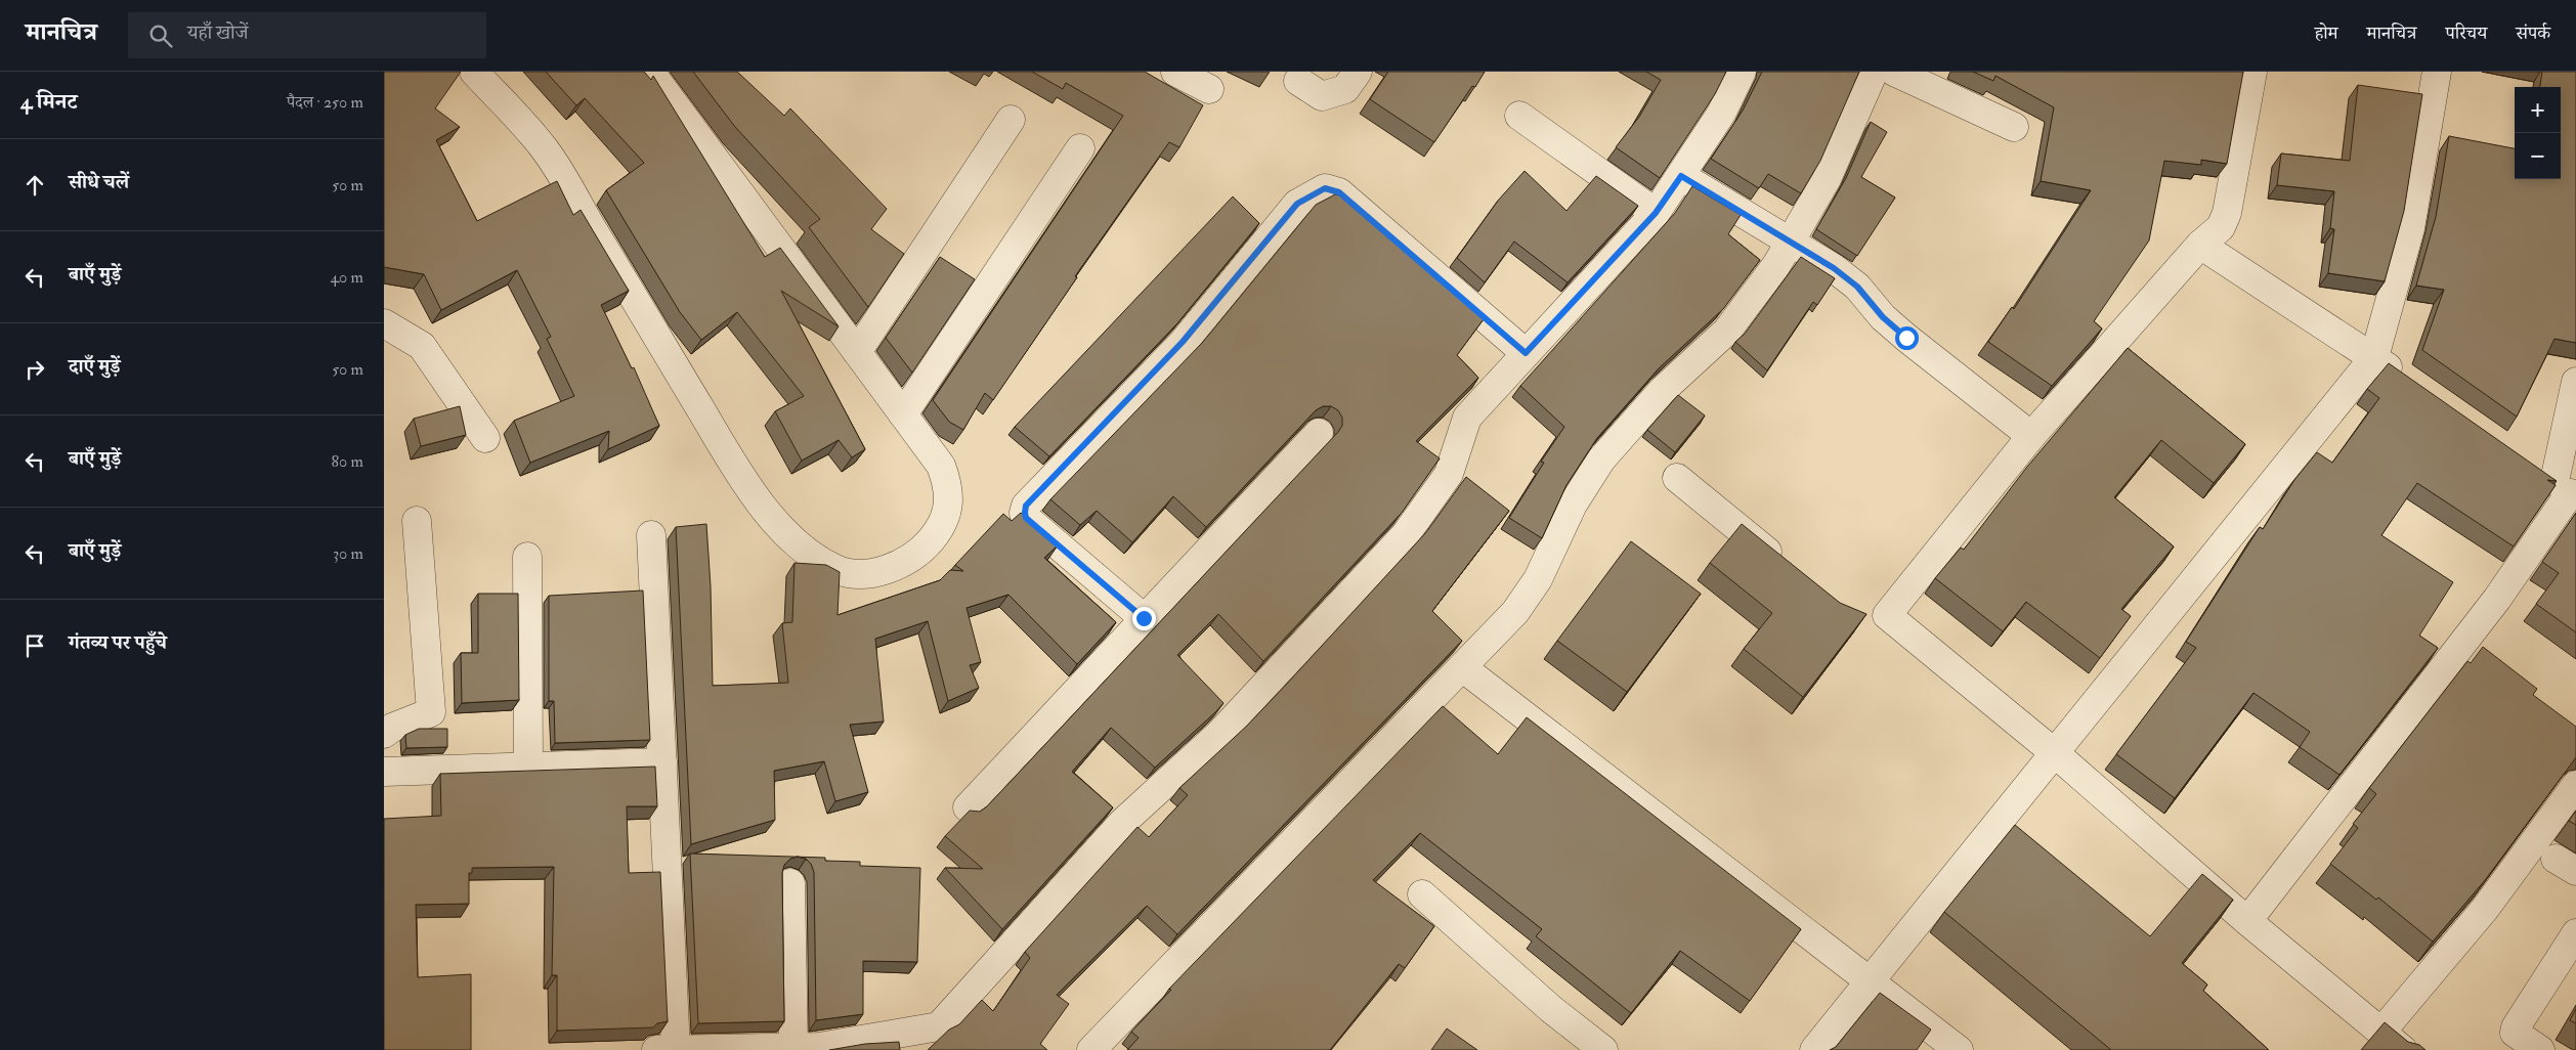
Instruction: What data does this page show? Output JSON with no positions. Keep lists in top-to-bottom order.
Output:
{
  "page": {
    "header": "मानचित्र",
    "search": "यहाँ खोजें",
    "nav": [
      "होम",
      "मानचित्र",
      "परिचय",
      "संपर्क"
    ],
    "heading": ["4 मिनट", "पैदल · 250 m"],
    "map_buttons": ["+", "−"],
    "list": [
      ["सीधे चलें", "50 m"],
      ["बाएँ मुड़ें", "40 m"],
      ["दाएँ मुड़ें", "50 m"],
      ["बाएँ मुड़ें", "80 m"],
      ["बाएँ मुड़ें", "30 m"],
      "गंतव्य पर पहुँचे"
    ]
  }
}
